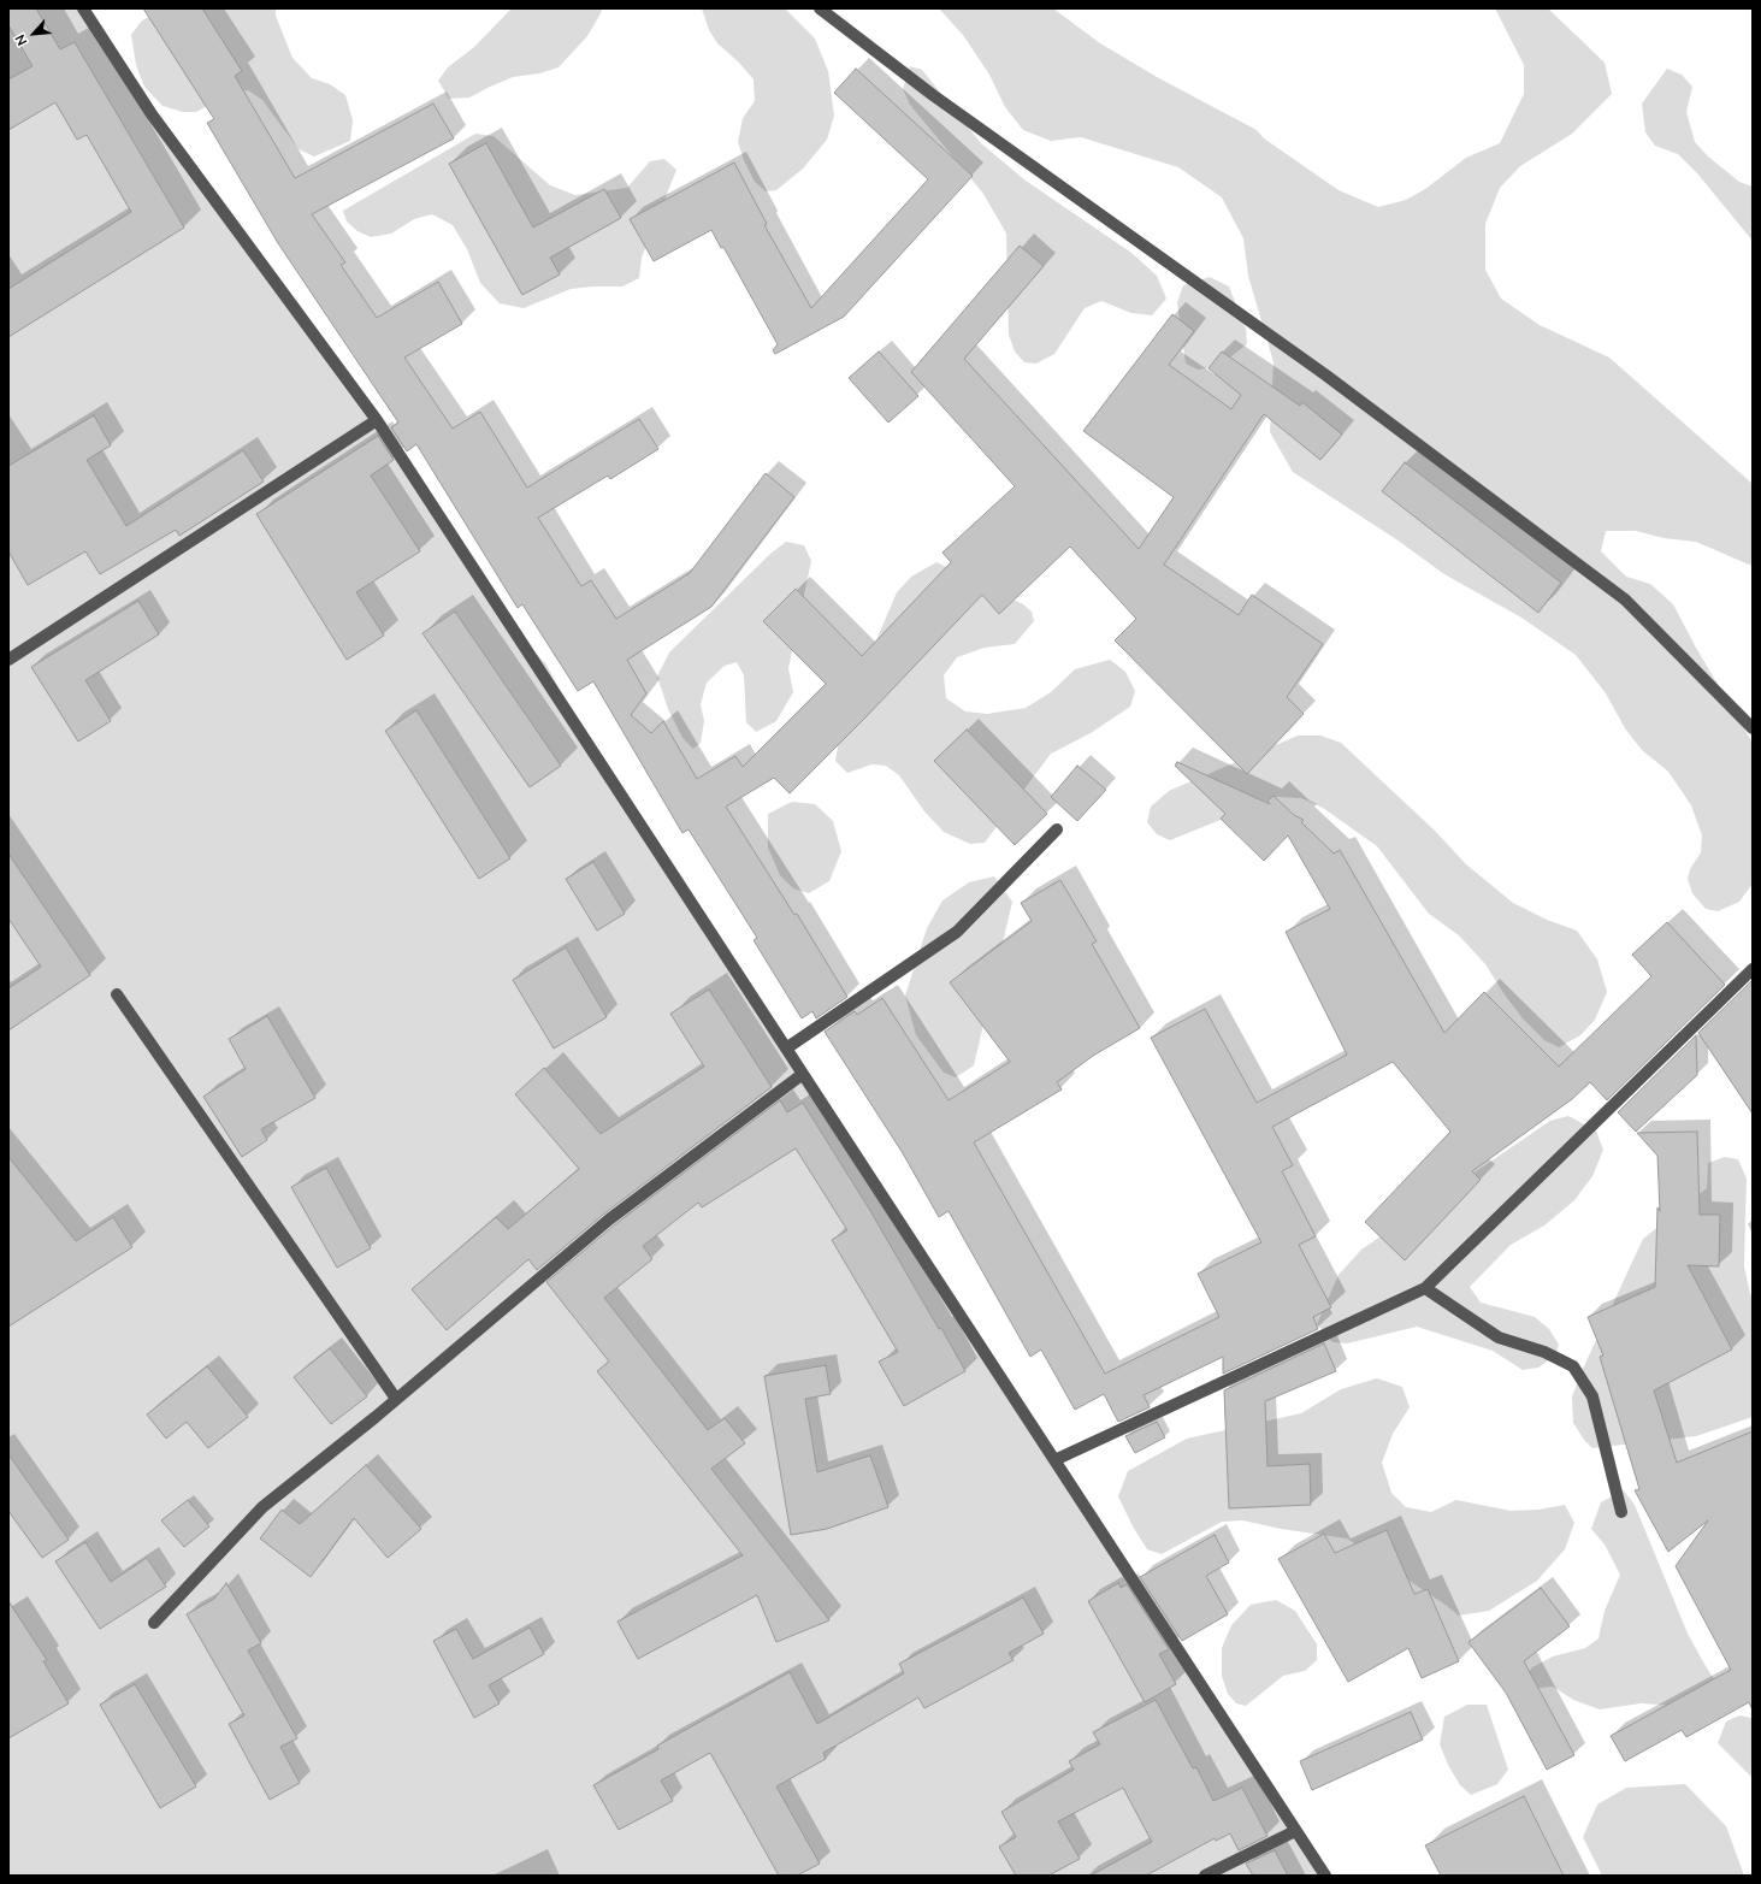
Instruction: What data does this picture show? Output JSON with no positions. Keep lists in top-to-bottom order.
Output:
{
  "north": "bottom left"
}
